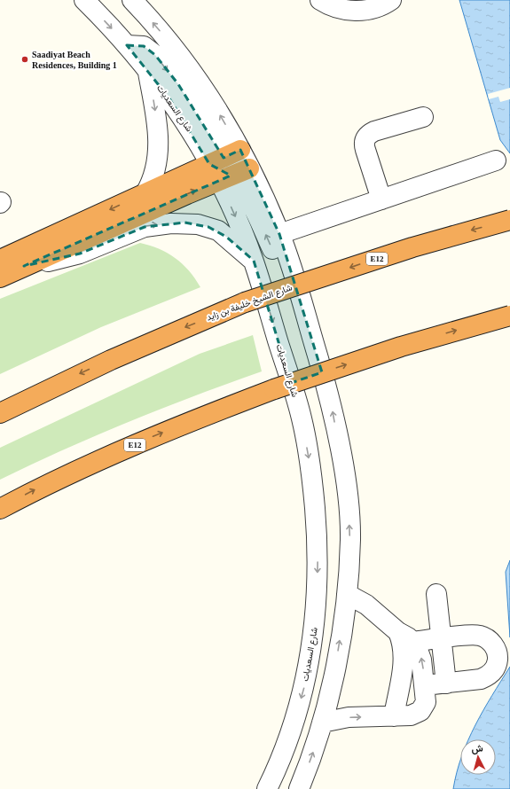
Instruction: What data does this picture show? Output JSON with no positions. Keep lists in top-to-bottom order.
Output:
{
  "streets": {
    "highway": ["E12", "شارع الشيخ خليفة بن زايد"],
    "street": ["شارع السعديات"]
  },
  "places": ["Saadiyat Beach Residences, Building 1"],
  "north": "top"
}
